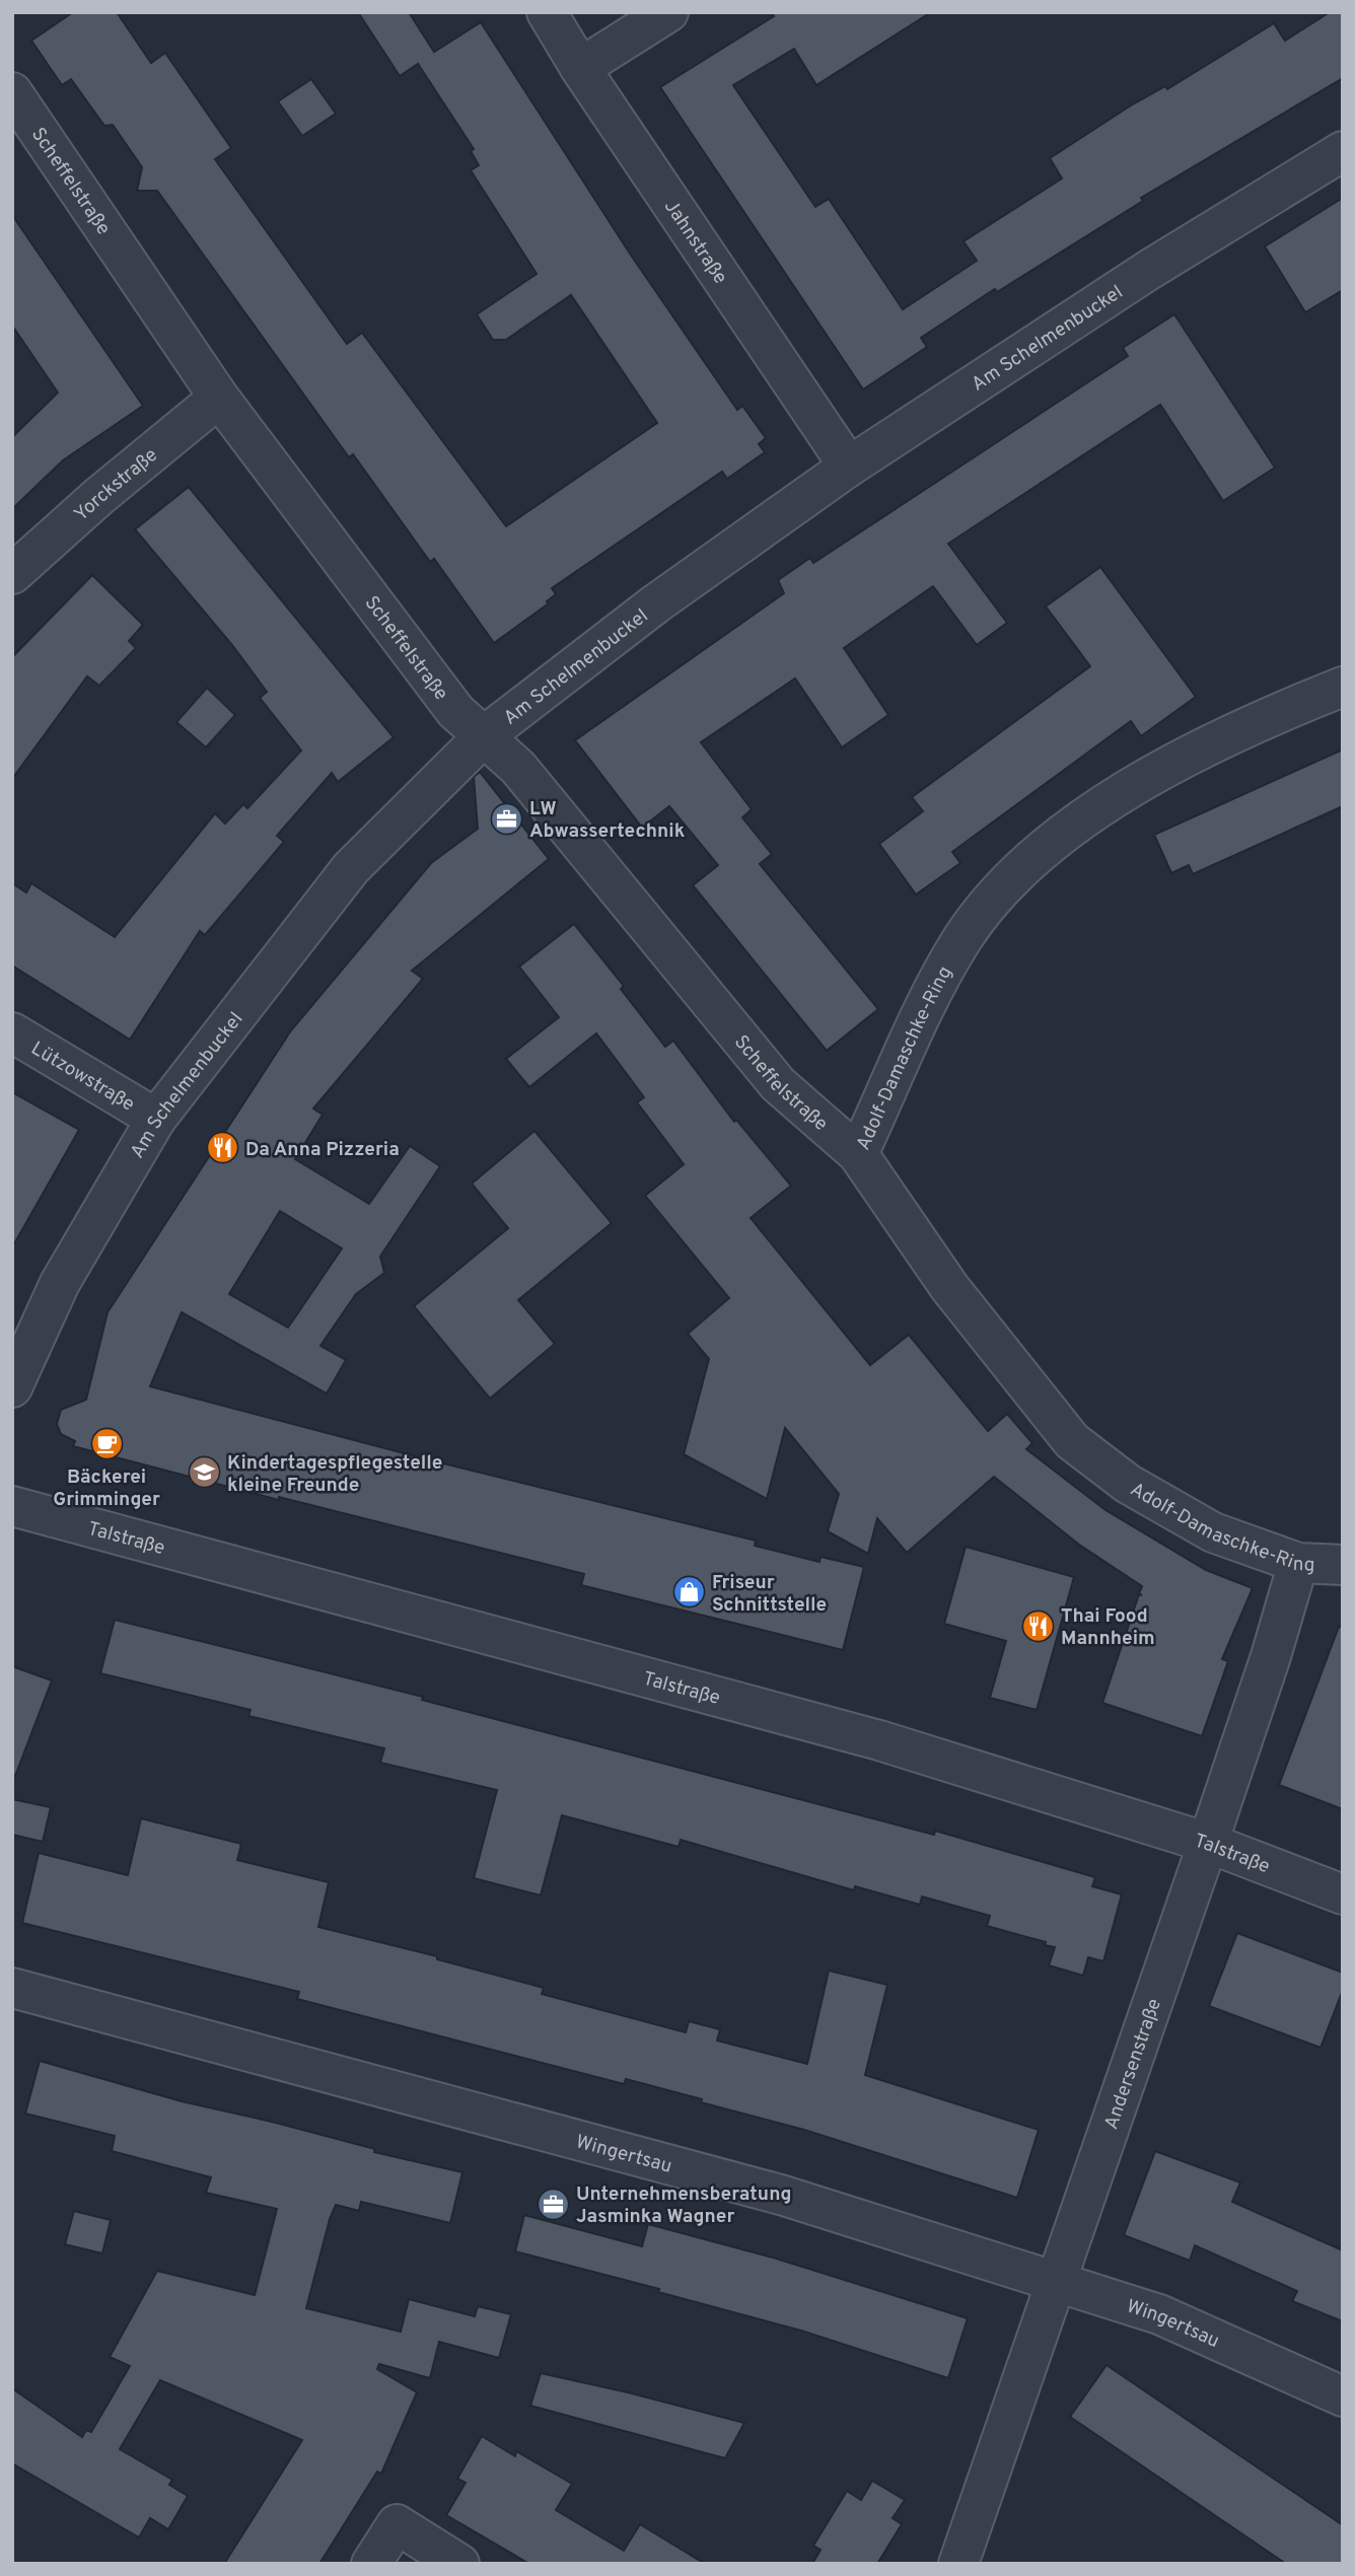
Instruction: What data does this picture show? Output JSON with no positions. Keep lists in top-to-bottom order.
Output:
{
  "streets": {
    "street": [
      "Scheffelstraße",
      "Jahnstraße",
      "Am Schelmenbuckel",
      "Yorckstraße",
      "Adolf-Damaschke-Ring",
      "Lützowstraße",
      "Talstraße",
      "Andersenstraße",
      "Wingertsau"
    ]
  },
  "crossings": [
    ["Scheffelstraße", "Am Schelmenbuckel"],
    ["Scheffelstraße", "Yorckstraße"],
    ["Scheffelstraße", "Adolf-Damaschke-Ring"],
    ["Jahnstraße", "Am Schelmenbuckel"],
    ["Am Schelmenbuckel", "Lützowstraße"],
    ["Adolf-Damaschke-Ring", "Andersenstraße"],
    ["Talstraße", "Andersenstraße"],
    ["Andersenstraße", "Wingertsau"]
  ],
  "places": {
    "office": ["LW Abwassertechnik", "Unternehmensberatung Jasminka Wagner"],
    "restaurant": ["Da Anna Pizzeria", "Thai Food Mannheim"],
    "cafe": ["Bäckerei Grimminger"],
    "school or university": ["Kindertagespflegestelle kleine Freunde"],
    "shop": ["Friseur Schnittstelle"]
  }
}
